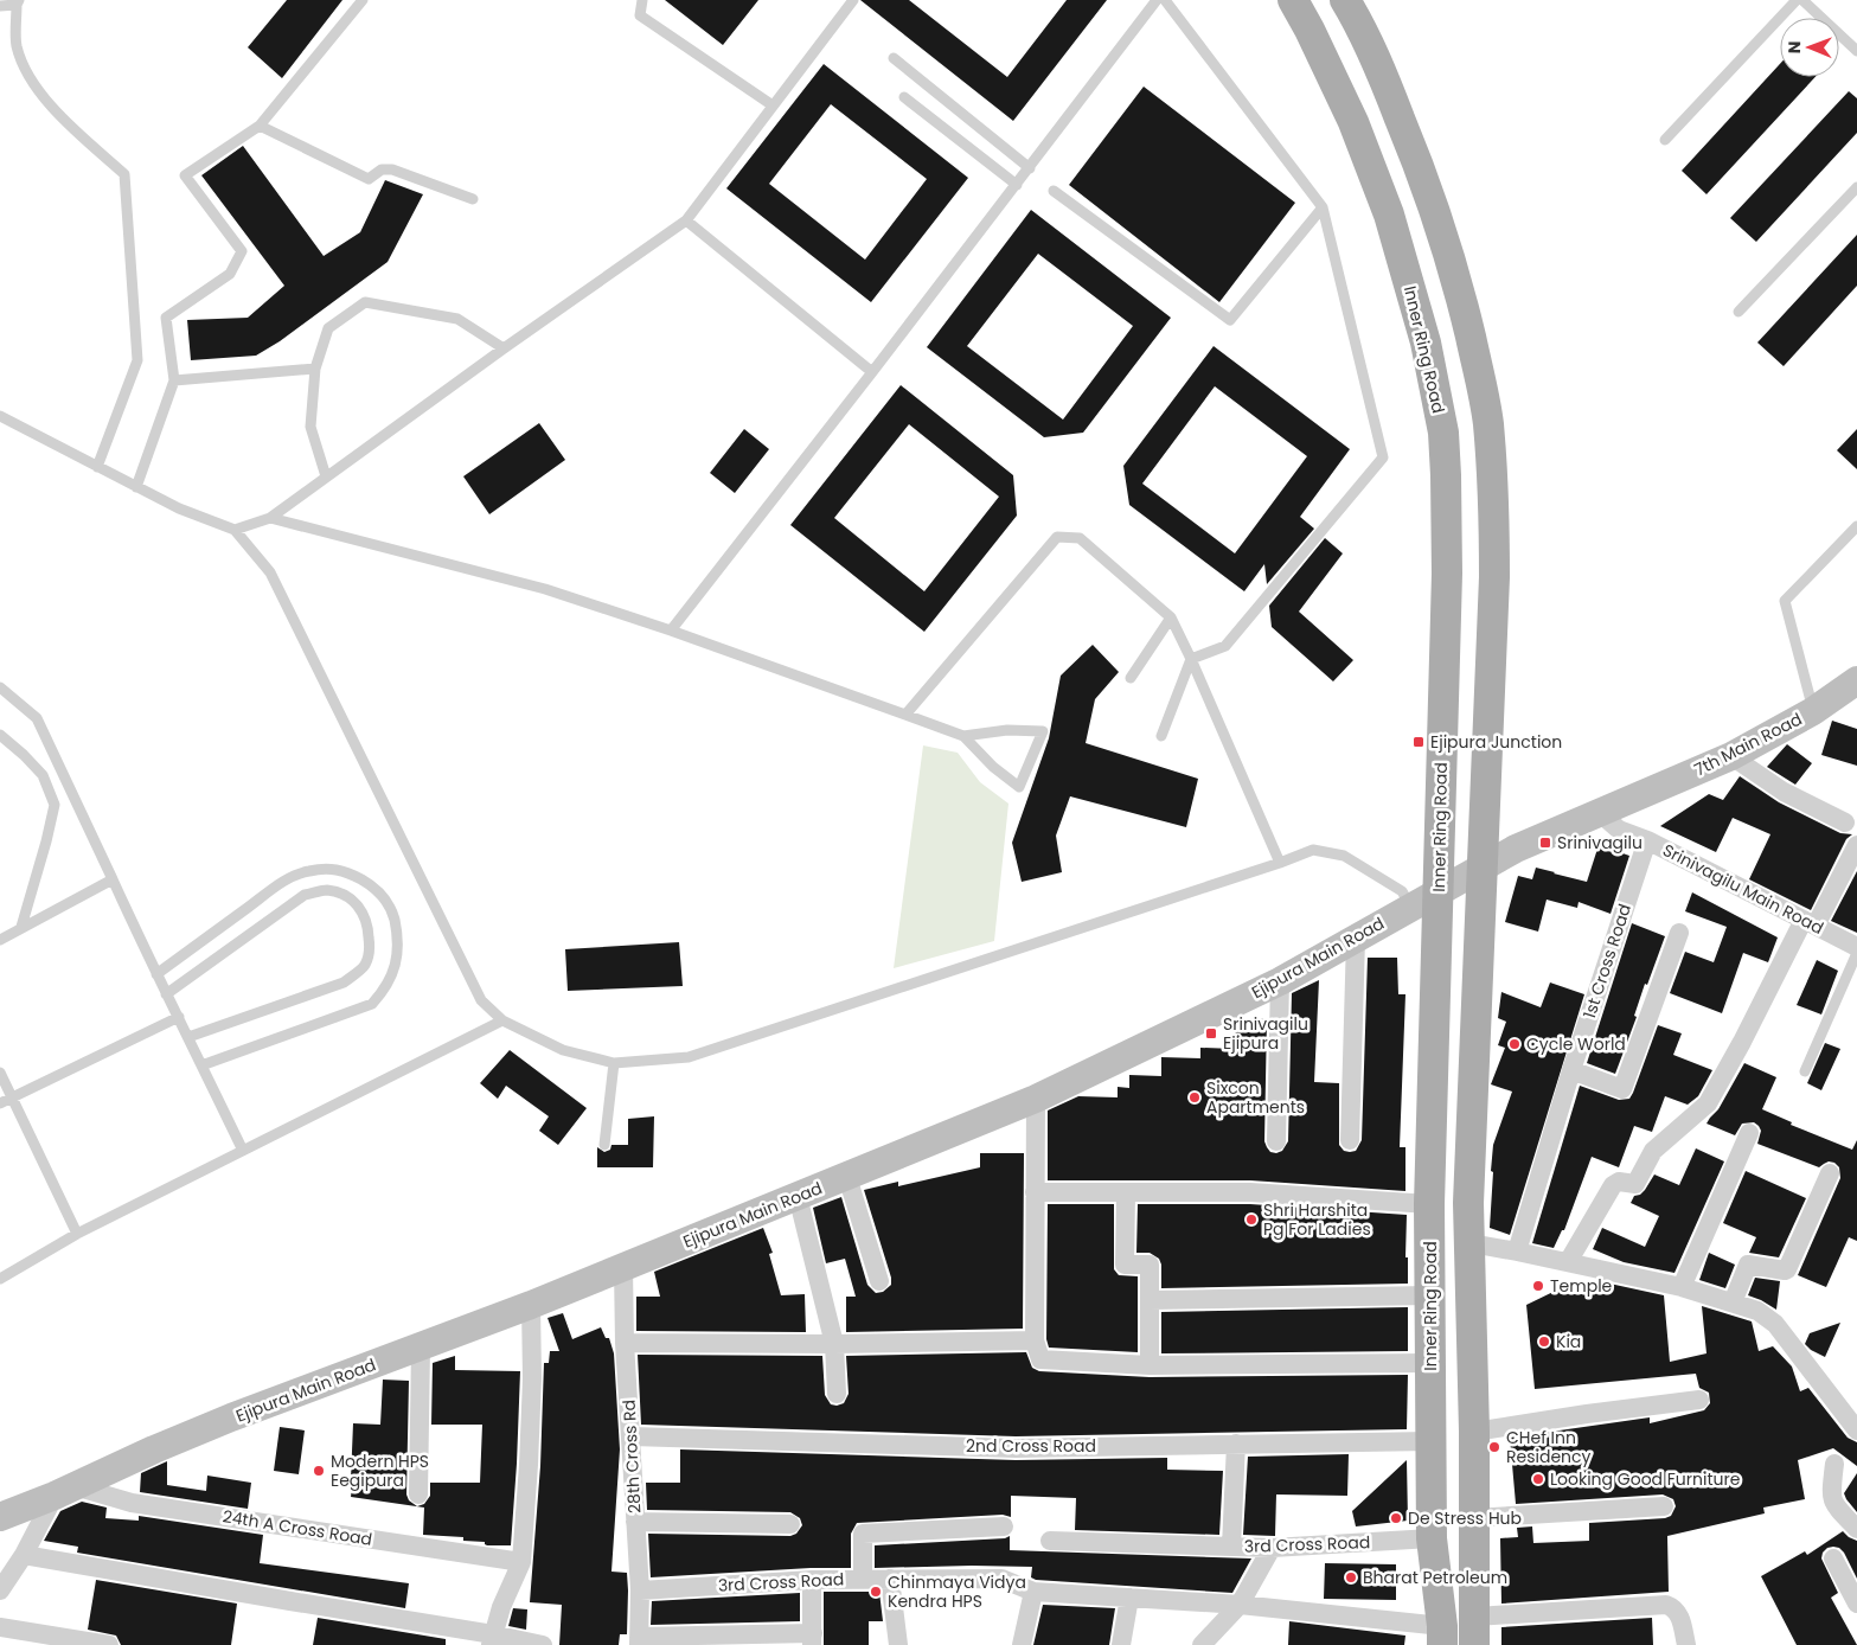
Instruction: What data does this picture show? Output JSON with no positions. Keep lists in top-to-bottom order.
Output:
{
  "streets": {
    "main road": ["Inner Ring Road"],
    "street": [
      "7th Main Road",
      "Srinivagilu Main Road",
      "Ejipura Main Road",
      "1st Cross Road",
      "2nd Cross Road",
      "28th Cross Rd",
      "24th A Cross Road",
      "3rd Cross Road"
    ]
  },
  "crossings": [
    ["Inner Ring Road", "Ejipura Main Road"],
    ["Inner Ring Road", "2nd Cross Road"],
    ["Inner Ring Road", "3rd Cross Road"],
    ["7th Main Road", "Srinivagilu Main Road"],
    ["7th Main Road", "Ejipura Main Road"],
    ["Srinivagilu Main Road", "1st Cross Road"],
    ["Ejipura Main Road", "28th Cross Rd"],
    ["Ejipura Main Road", "24th A Cross Road"],
    ["2nd Cross Road", "28th Cross Rd"],
    ["28th Cross Rd", "3rd Cross Road"]
  ],
  "places": {
    "transit": ["Ejipura Junction", "Srinivagilu", "Srinivagilu Ejipura"],
    "other": [
      "Cycle World",
      "Sixcon Apartments",
      "Shri Harshita Pg For Ladies",
      "Temple",
      "Kia",
      "CHef Inn Residency",
      "Modern HPS Eegipura",
      "Looking Good Furniture",
      "De Stress Hub",
      "Bharat Petroleum",
      "Chinmaya Vidya Kendra HPS"
    ]
  },
  "north": "left"
}
